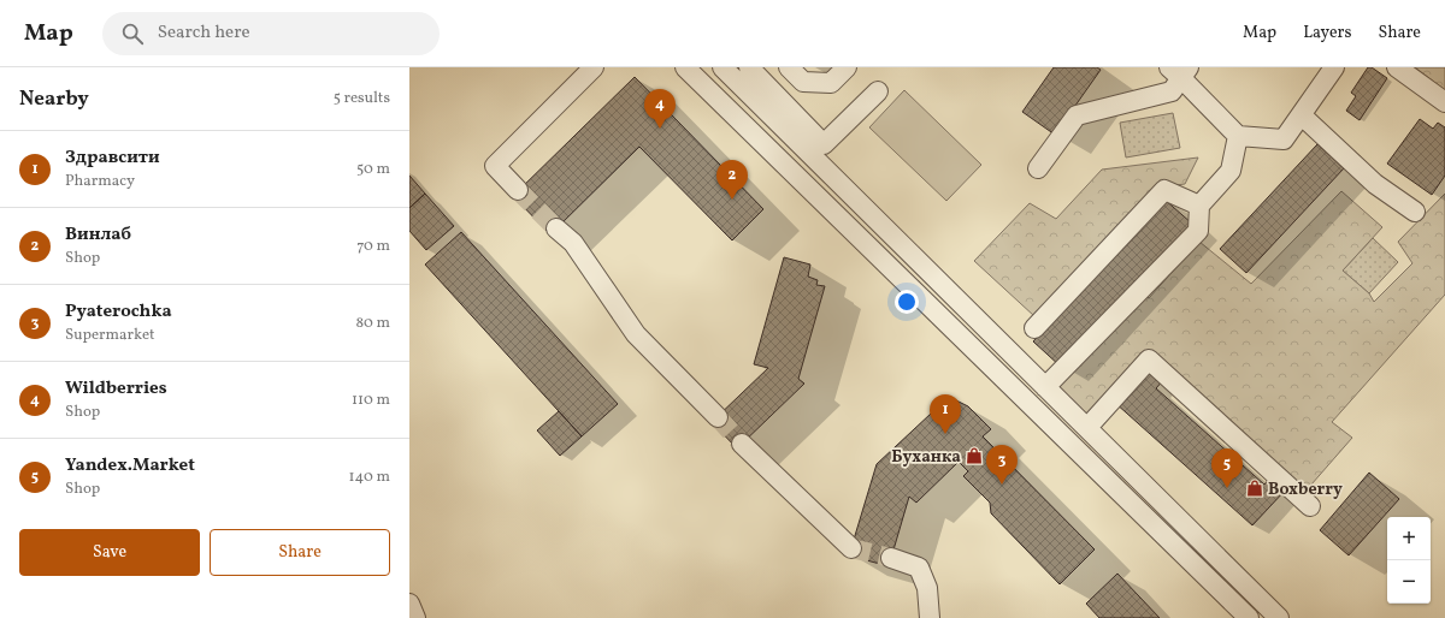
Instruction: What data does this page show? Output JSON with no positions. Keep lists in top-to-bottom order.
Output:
{
  "places": {
    "shop": ["Буханка", "Boxberry"]
  },
  "page": {
    "header": "Map",
    "search": "Search here",
    "nav": ["Map", "Layers", "Share"],
    "heading": ["Nearby", "5 results"],
    "pins": [
      "4",
      "2",
      "1",
      "3",
      "5"
    ],
    "list": [
      {
        "mark": "1",
        "name": "Здравсити",
        "note": "Pharmacy",
        "value": "50 m"
      },
      {
        "mark": "2",
        "name": "Винлаб",
        "note": "Shop",
        "value": "70 m"
      },
      {
        "mark": "3",
        "name": "Pyaterochka",
        "note": "Supermarket",
        "value": "80 m"
      },
      {
        "mark": "4",
        "name": "Wildberries",
        "note": "Shop",
        "value": "110 m"
      },
      {
        "mark": "5",
        "name": "Yandex.Market",
        "note": "Shop",
        "value": "140 m"
      }
    ],
    "buttons": ["Save", "Share"],
    "map_buttons": ["+", "−"]
  }
}
